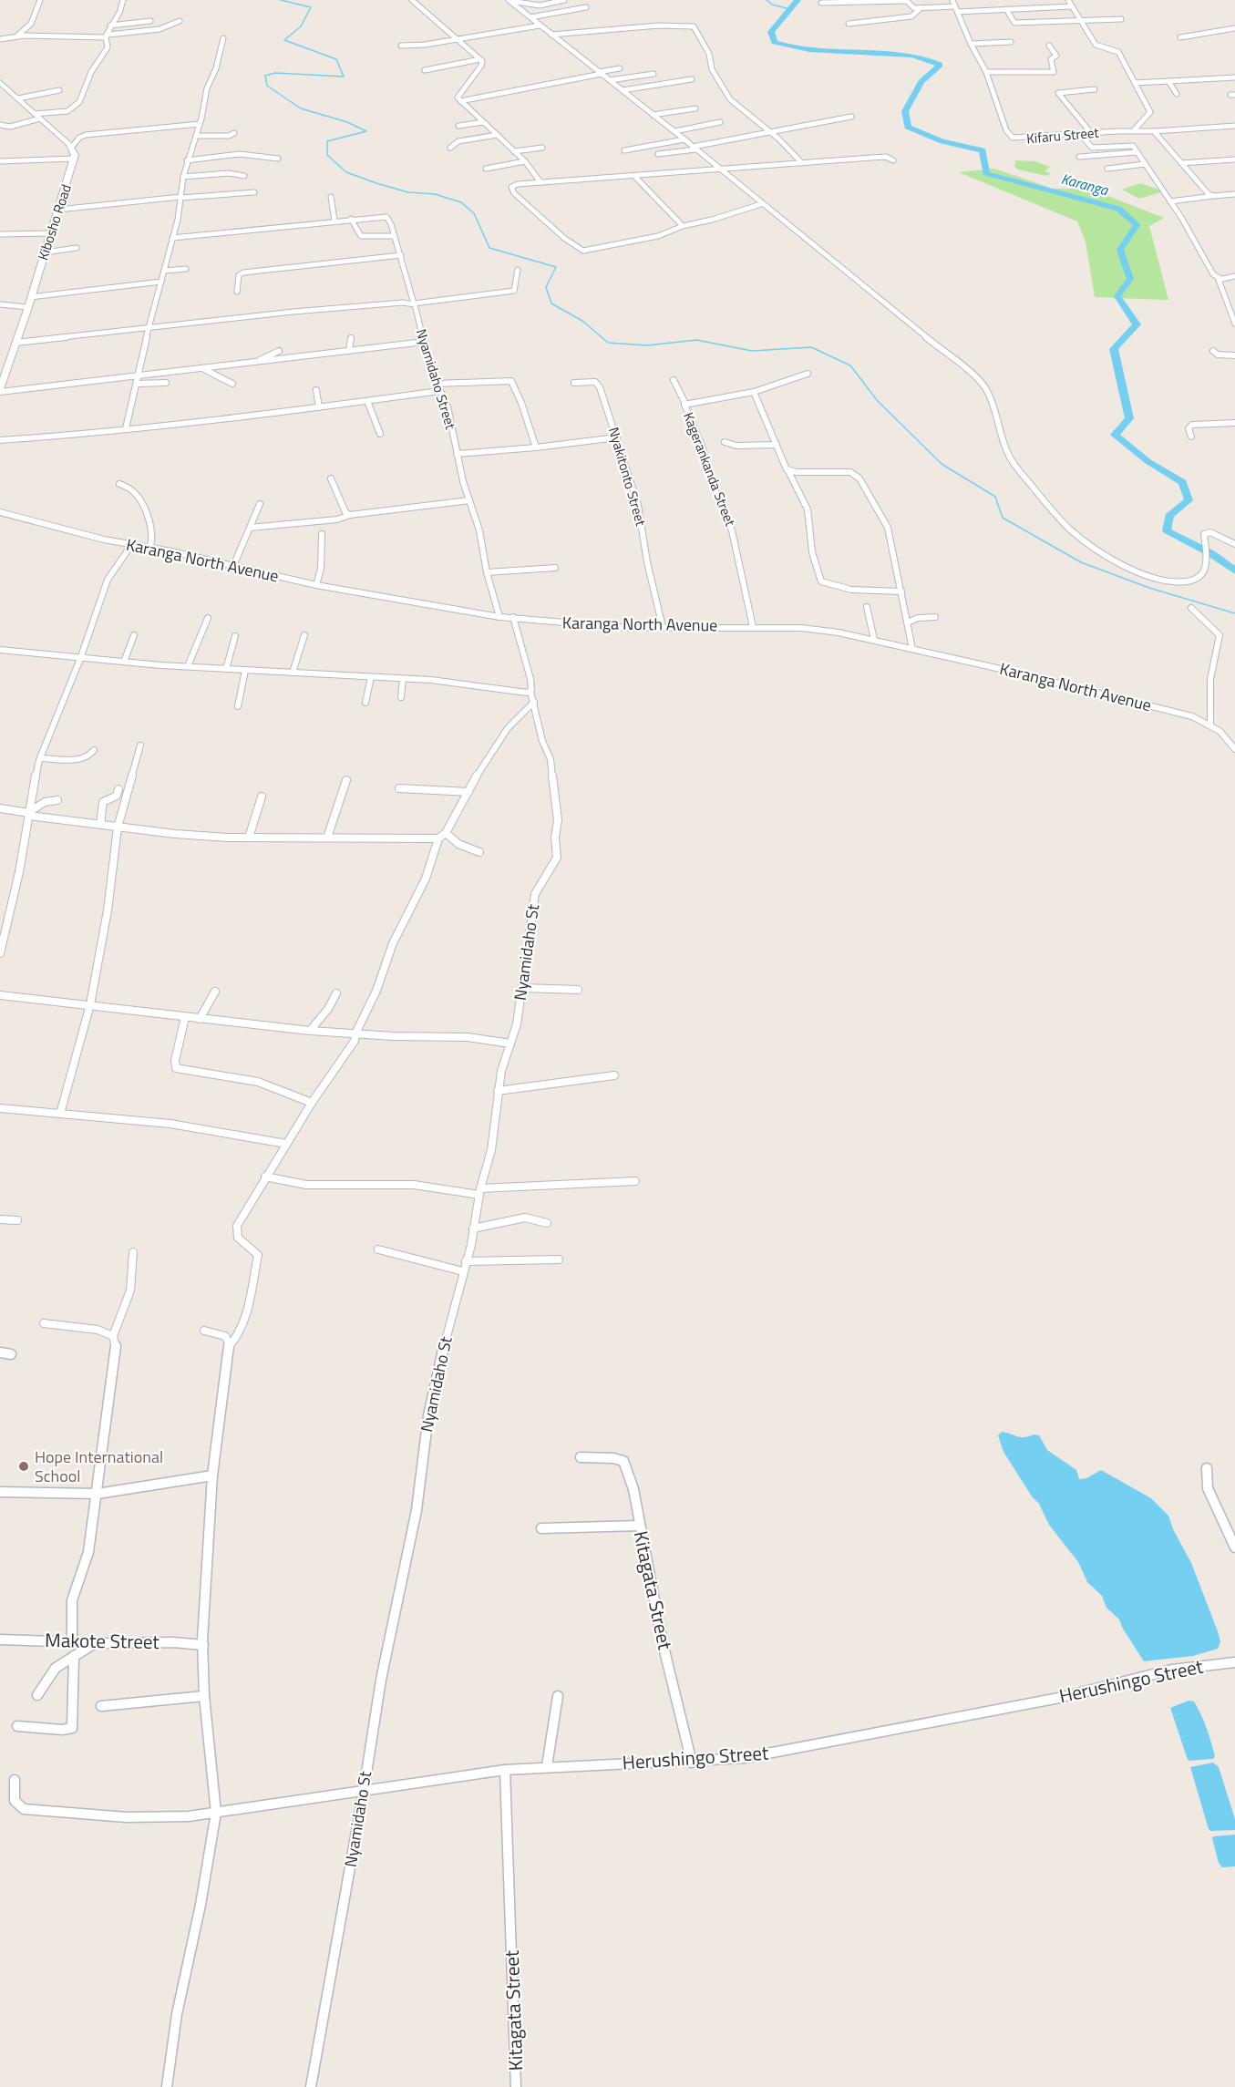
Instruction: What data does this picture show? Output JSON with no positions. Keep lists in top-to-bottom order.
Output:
{
  "streets": {
    "street": [
      "Kifaru Street",
      "Kibosho Road",
      "Nyamidaho Street",
      "Kagerankanda Street",
      "Nyakitonto Street",
      "Karanga North Avenue",
      "Nyamidaho St",
      "Kitagata Street",
      "Makote Street",
      "Herushingo Street"
    ]
  },
  "crossings": [
    ["Nyamidaho Street", "Karanga North Avenue"],
    ["Kagerankanda Street", "Karanga North Avenue"],
    ["Nyakitonto Street", "Karanga North Avenue"],
    ["Nyamidaho St", "Herushingo Street"],
    ["Kitagata Street", "Herushingo Street"]
  ],
  "water": ["Karanga"],
  "places": ["Hope International School"]
}
